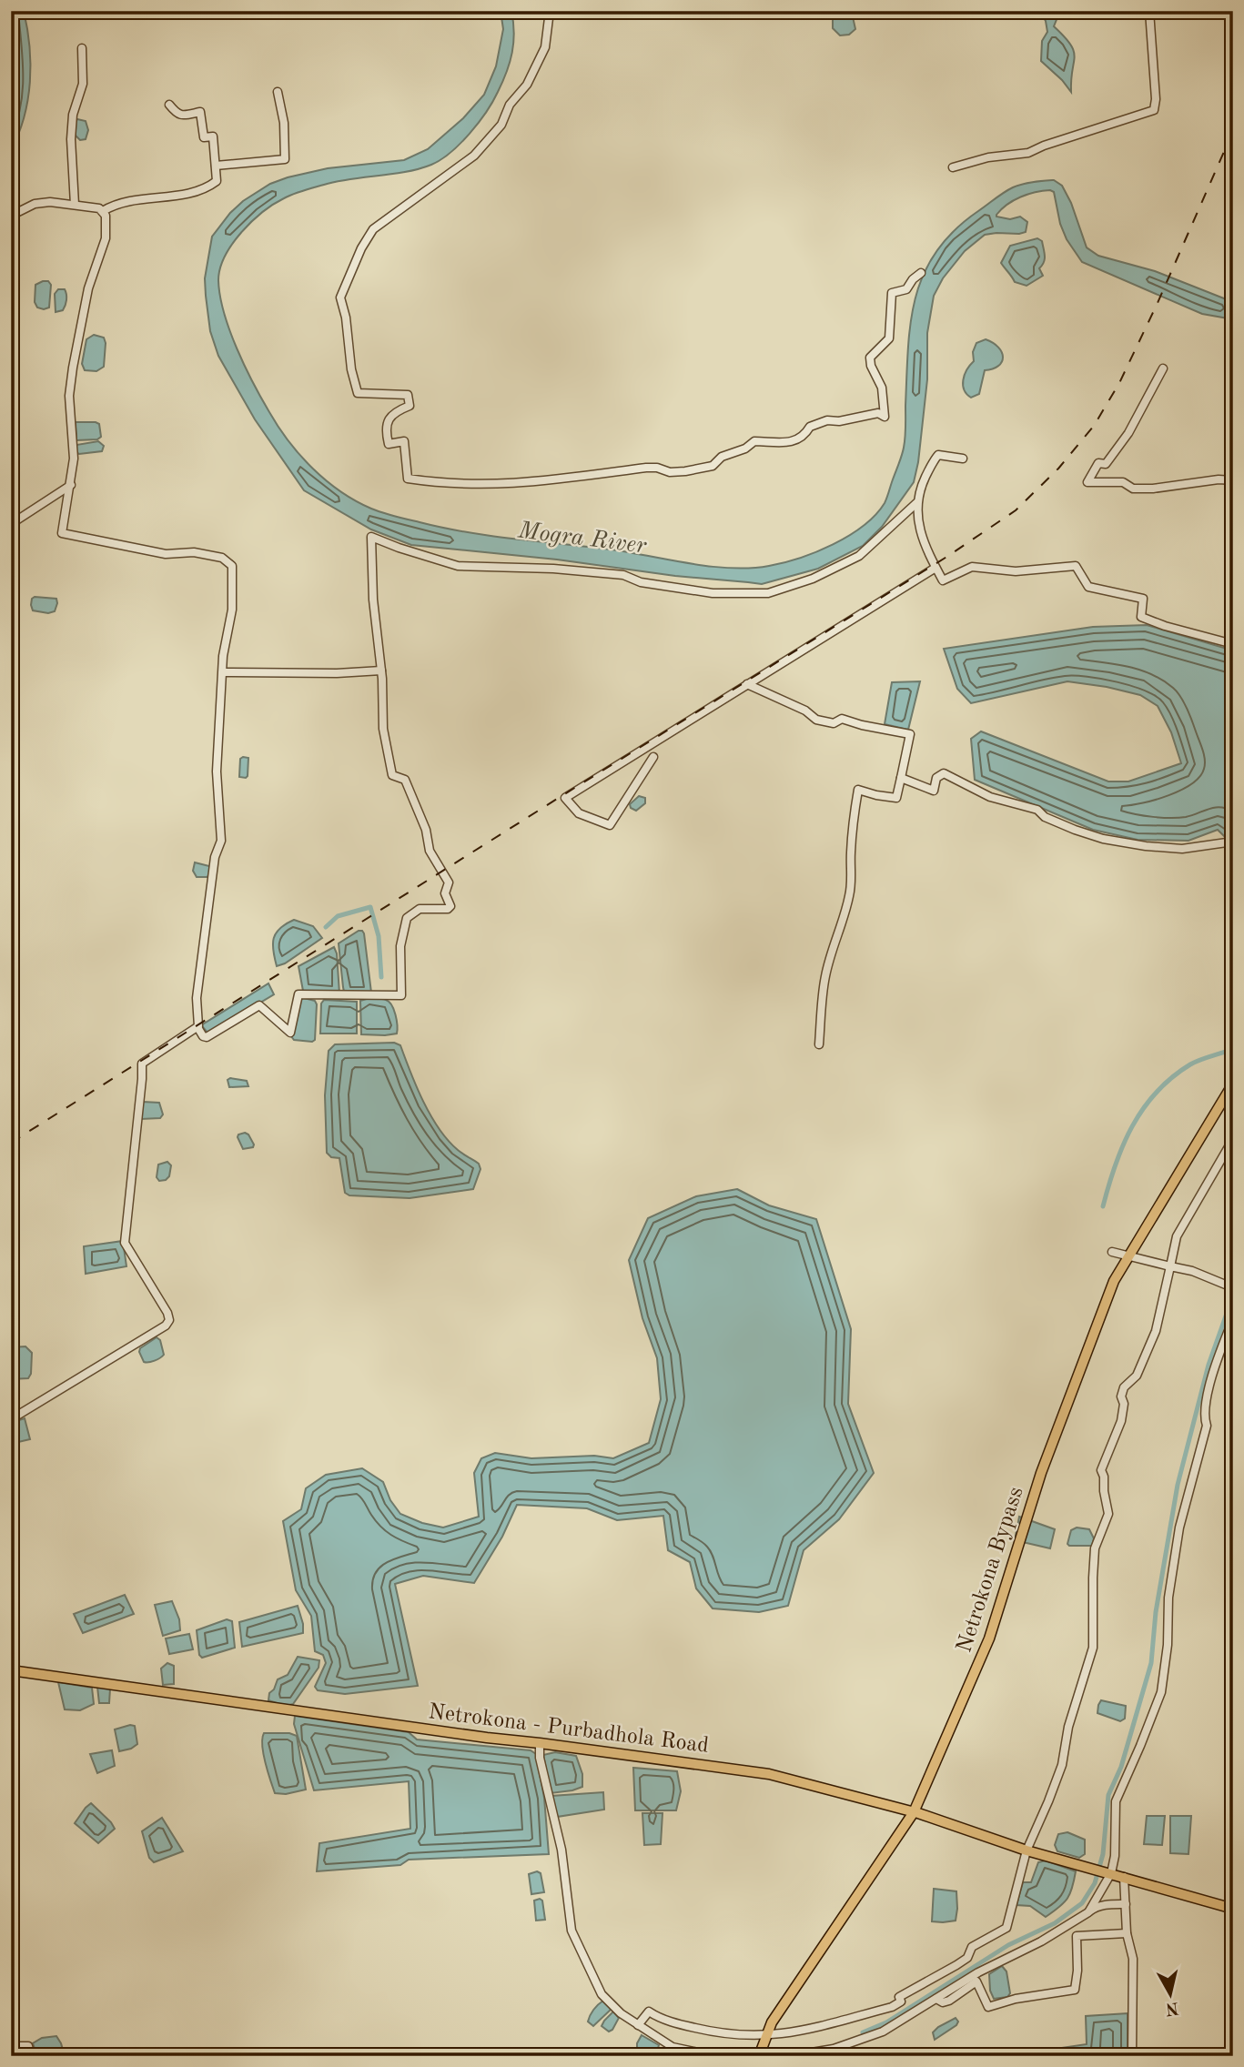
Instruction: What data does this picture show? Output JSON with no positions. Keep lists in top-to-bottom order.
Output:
{
  "streets": {
    "main road": ["Netrokona Bypass", "Netrokona - Purbadhola Road"]
  },
  "crossings": [
    ["Netrokona Bypass", "Netrokona - Purbadhola Road"]
  ],
  "water": ["Mogra River"],
  "north": "bottom"
}
